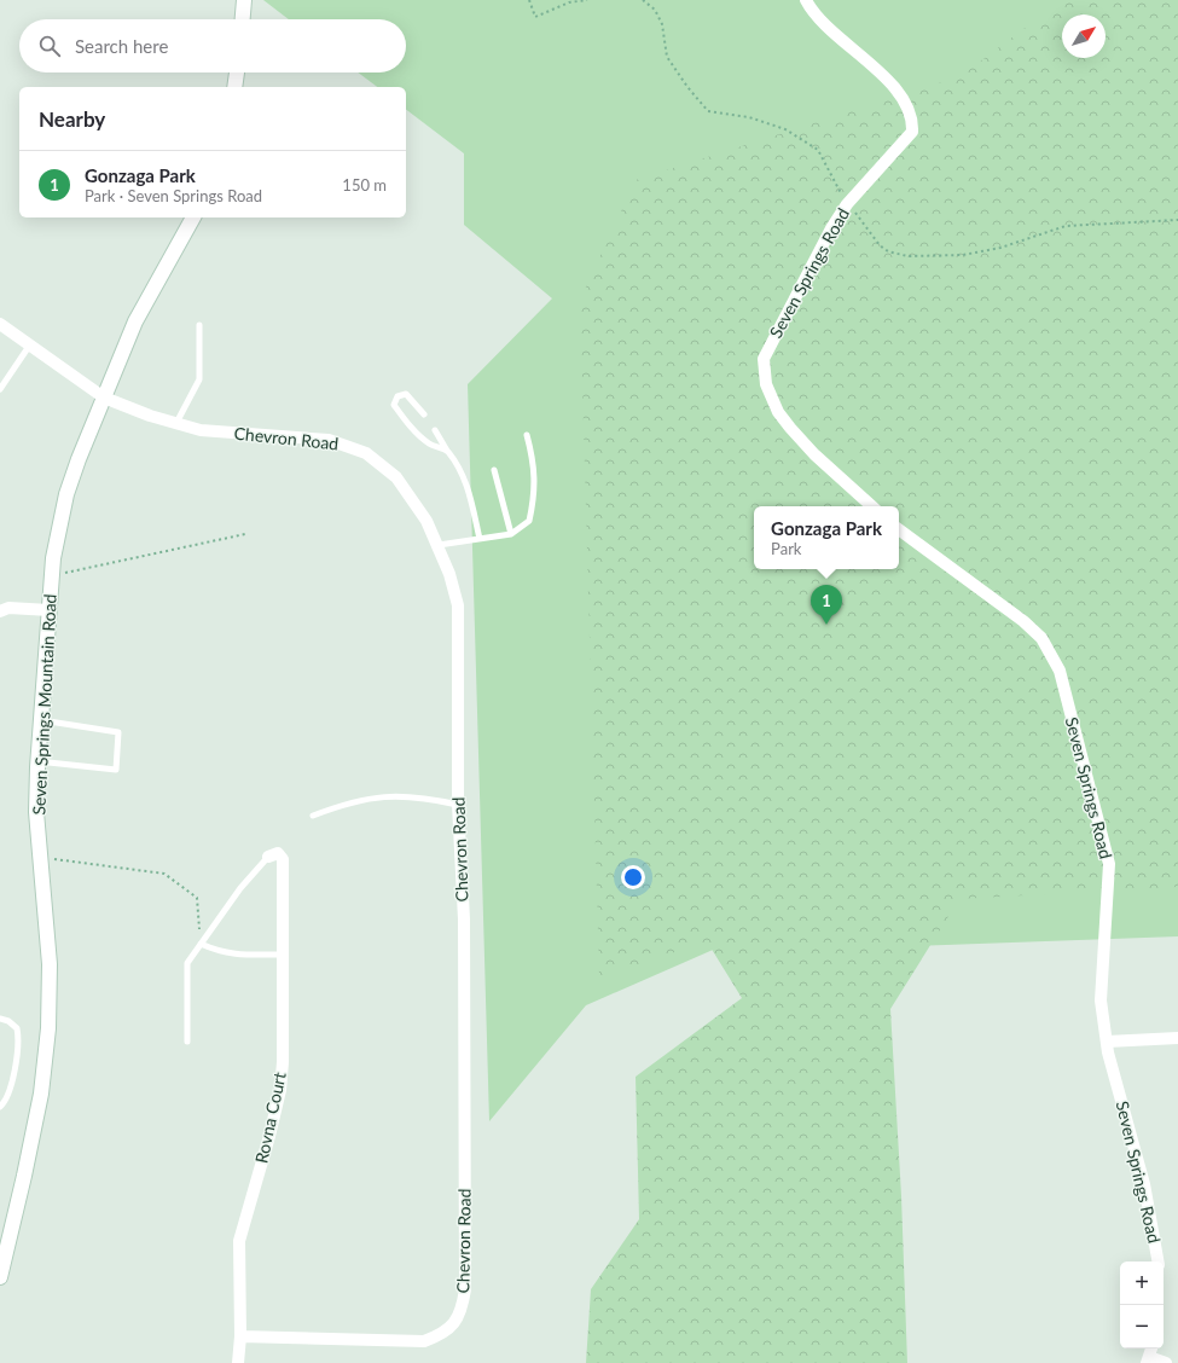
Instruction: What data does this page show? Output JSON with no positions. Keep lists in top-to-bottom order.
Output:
{
  "streets": {
    "street": [
      "Seven Springs Road",
      "Chevron Road",
      "Seven Springs Mountain Road",
      "Rovna Court"
    ]
  },
  "crossings": [
    ["Chevron Road", "Seven Springs Mountain Road"],
    ["Chevron Road", "Rovna Court"]
  ],
  "north": "top right",
  "page": {
    "search": "Search here",
    "heading": "Nearby",
    "list": [
      {
        "mark": "1",
        "name": "Gonzaga Park",
        "note": "Park · Seven Springs Road",
        "value": "150 m"
      }
    ],
    "popup": ["Gonzaga Park", "Park"],
    "pins": "1",
    "map_buttons": ["+", "−"]
  }
}
